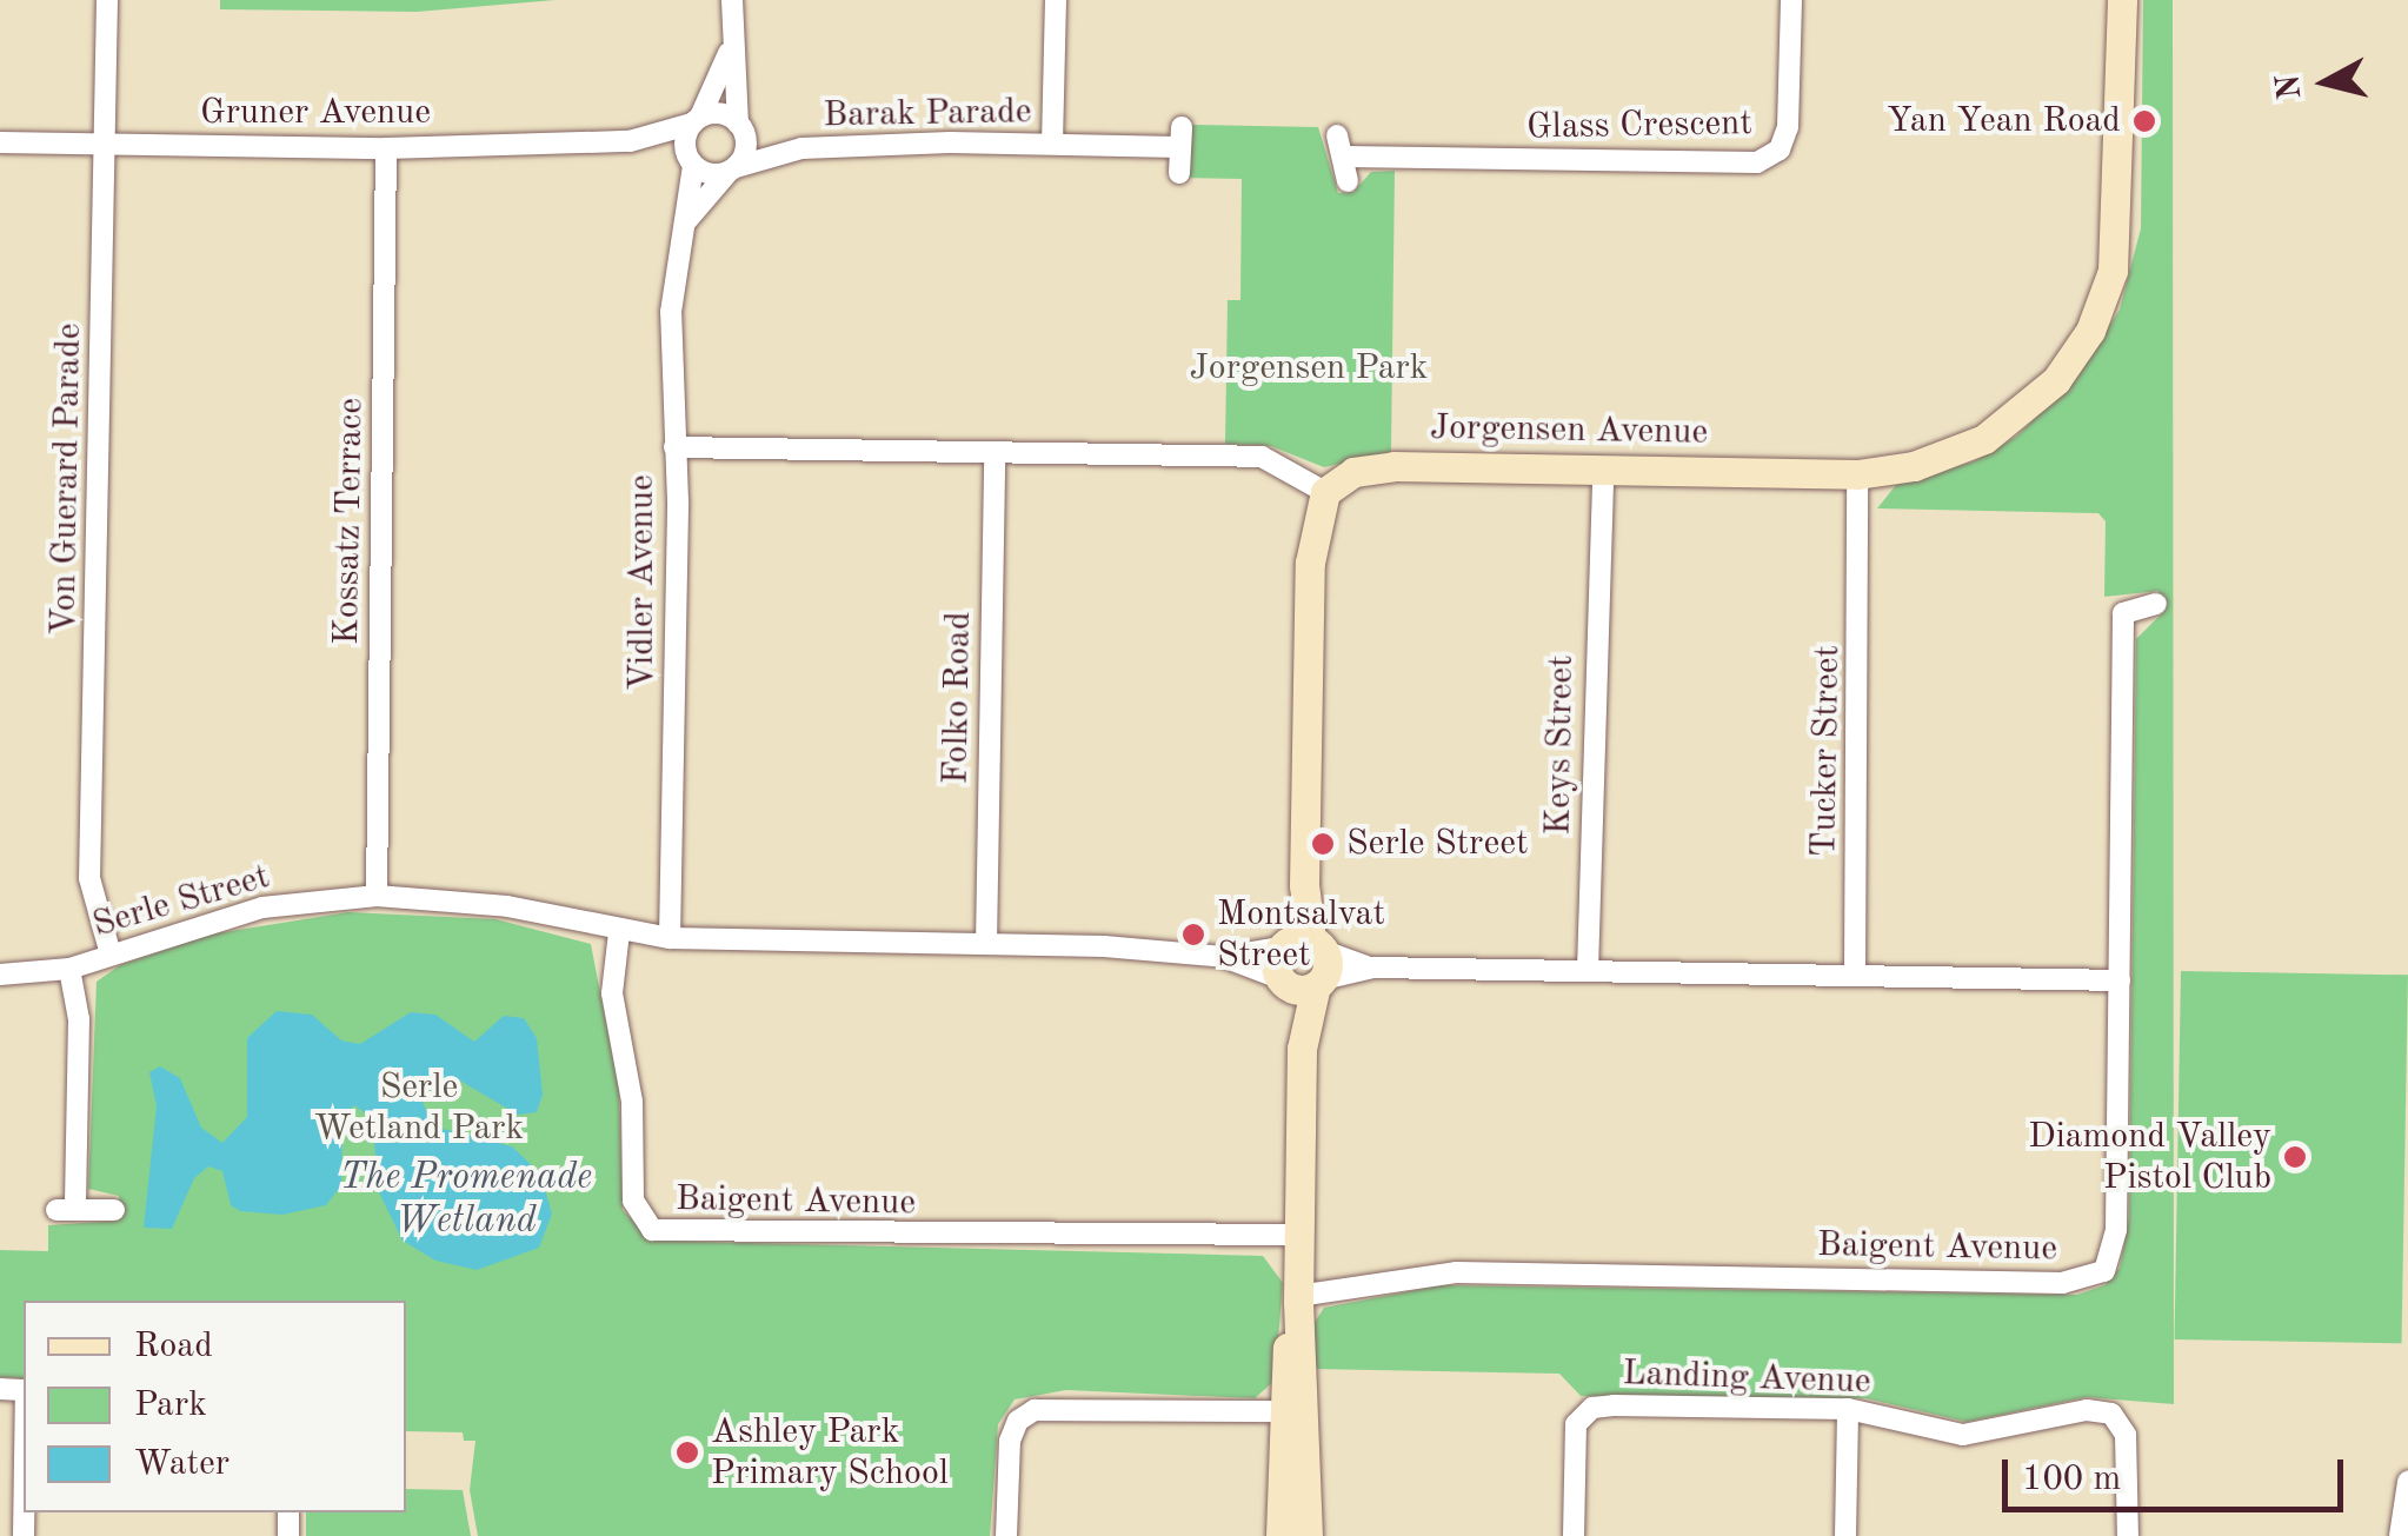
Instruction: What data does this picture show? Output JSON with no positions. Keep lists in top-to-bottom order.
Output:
{
  "streets": {
    "street": [
      "Gruner Avenue",
      "Barak Parade",
      "Glass Crescent",
      "Jorgensen Avenue",
      "Von Guerard Parade",
      "Kossatz Terrace",
      "Vidler Avenue",
      "Folko Road",
      "Keys Street",
      "Tucker Street",
      "Serle Street",
      "Baigent Avenue",
      "Landing Avenue"
    ]
  },
  "crossings": [
    ["Gruner Avenue", "Barak Parade"],
    ["Gruner Avenue", "Von Guerard Parade"],
    ["Gruner Avenue", "Kossatz Terrace"],
    ["Gruner Avenue", "Vidler Avenue"],
    ["Barak Parade", "Vidler Avenue"],
    ["Jorgensen Avenue", "Keys Street"],
    ["Jorgensen Avenue", "Tucker Street"],
    ["Von Guerard Parade", "Serle Street"],
    ["Kossatz Terrace", "Serle Street"],
    ["Vidler Avenue", "Serle Street"],
    ["Folko Road", "Serle Street"],
    ["Keys Street", "Serle Street"],
    ["Tucker Street", "Serle Street"],
    ["Serle Street", "Baigent Avenue"]
  ],
  "water": ["The Promenade Wetland"],
  "parks": ["Jorgensen Park", "Serle Wetland Park"],
  "places": [
    "Yan Yean Road",
    "Serle Street",
    "Montsalvat Street",
    "Diamond Valley Pistol Club",
    "Ashley Park Primary School"
  ],
  "legend": ["Road", "Park", "Water"],
  "scale_bar": "100 m",
  "north": "left"
}
